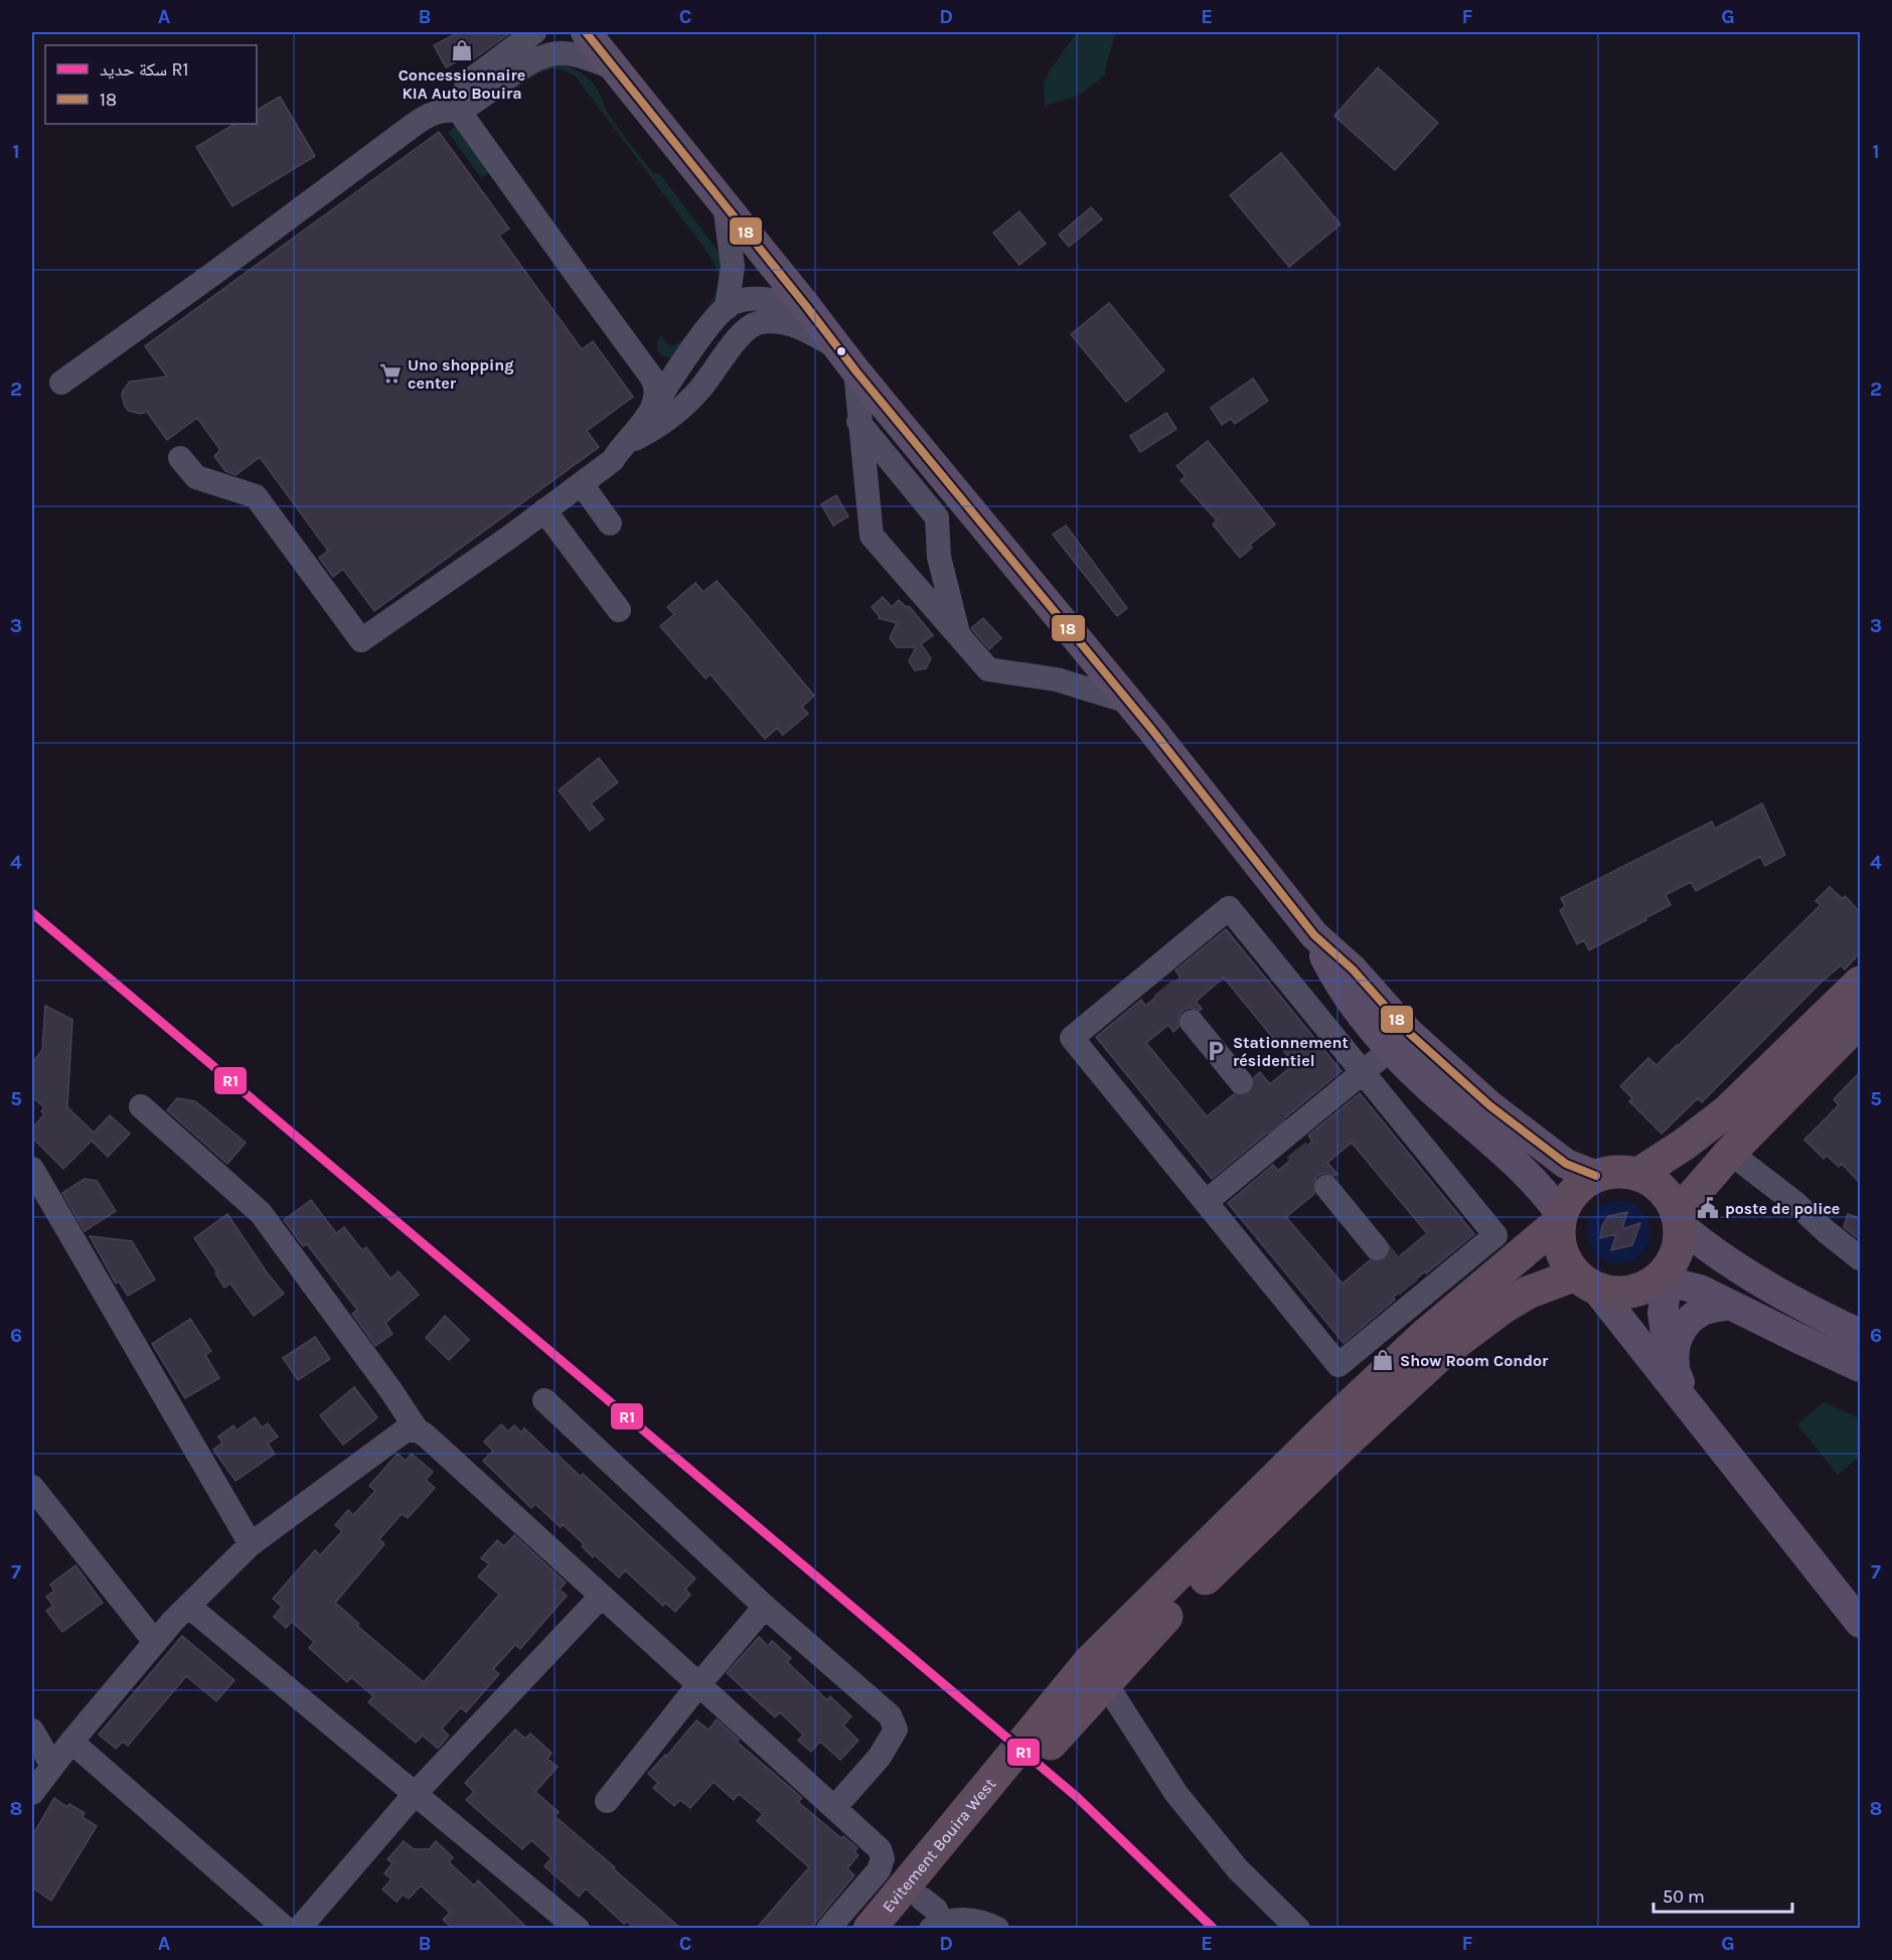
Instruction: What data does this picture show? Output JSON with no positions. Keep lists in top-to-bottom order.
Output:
{
  "streets": {
    "highway": ["Evitement Bouira West"]
  },
  "places": {
    "shop": ["Concessionnaire KIA Auto Bouira", "Show Room Condor"],
    "supermarket": ["Uno shopping center"],
    "parking": ["Stationnement résidentiel"],
    "public building": ["poste de police"]
  },
  "lines": ["transit line 18", "rail line R1"],
  "legend": ["سكة حديد R1", "18"],
  "scale_bar": "50 m",
  "grid": {
    "columns": [
      "A",
      "B",
      "C",
      "D",
      "E",
      "F",
      "G"
    ],
    "rows": [
      "1",
      "2",
      "3",
      "4",
      "5",
      "6",
      "7",
      "8"
    ]
  }
}
